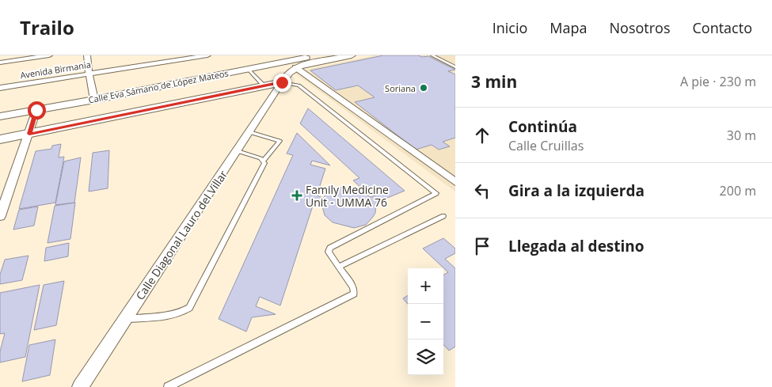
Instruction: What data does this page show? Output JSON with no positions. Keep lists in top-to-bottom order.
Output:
{
  "streets": {
    "main road": ["Calle Eva Sámano de López Mateos"],
    "street": ["Avenida Birmania", "Calle Diagonal Lauro del Villar"]
  },
  "crossings": [
    ["Calle Eva Sámano de López Mateos", "Calle Diagonal Lauro del Villar"]
  ],
  "places": {
    "other": ["Soriana"],
    "health": ["Family Medicine Unit - UMMA 76"]
  },
  "page": {
    "header": "Trailo",
    "nav": [
      "Inicio",
      "Mapa",
      "Nosotros",
      "Contacto"
    ],
    "heading": ["3 min", "A pie · 230 m"],
    "list": [
      ["Continúa", "Calle Cruillas", "30 m"],
      ["Gira a la izquierda", "200 m"],
      "Llegada al destino"
    ],
    "map_buttons": ["+", "−"]
  }
}
